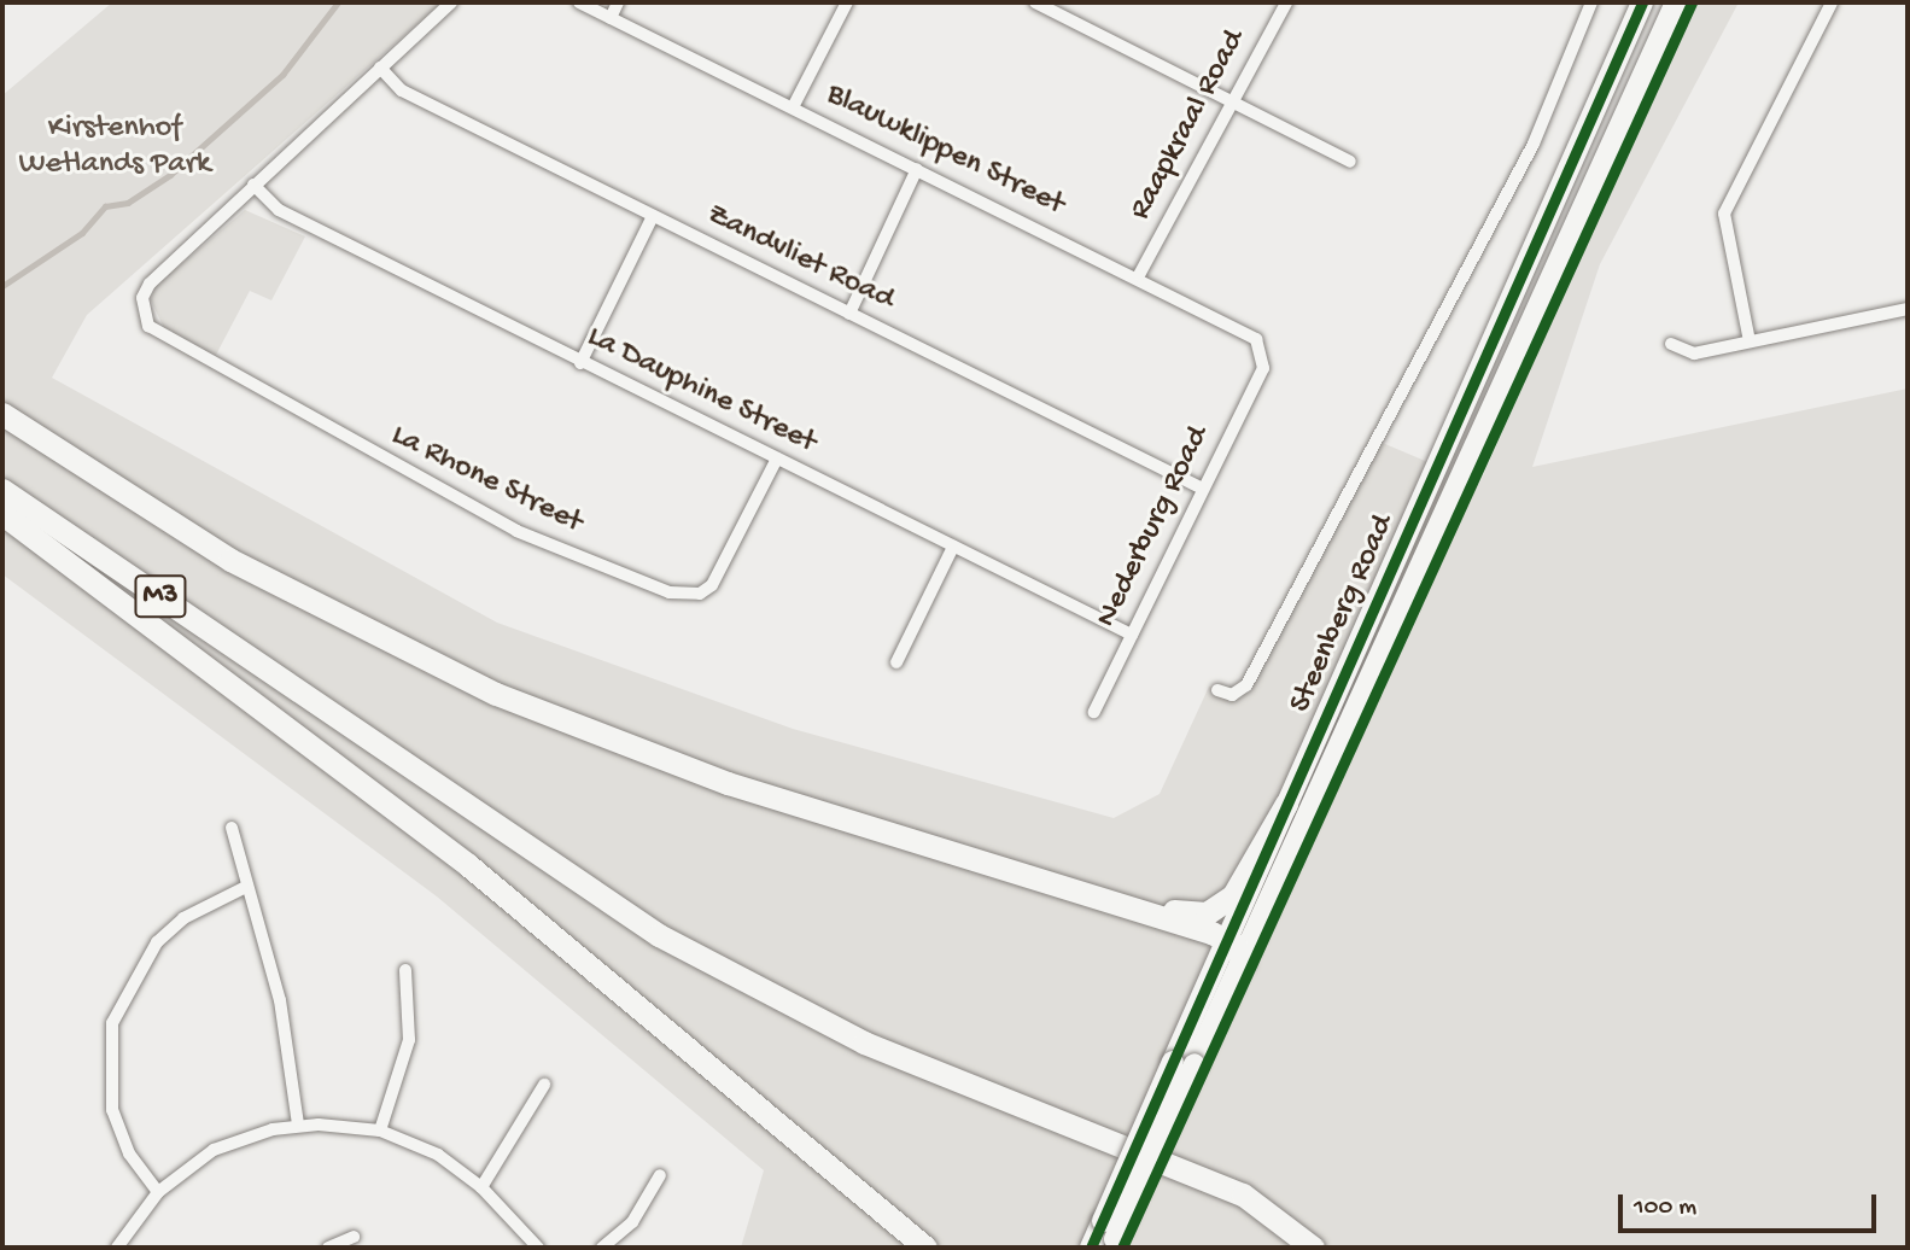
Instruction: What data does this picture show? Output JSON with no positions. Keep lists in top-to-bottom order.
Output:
{
  "streets": {
    "highway": ["M3"],
    "main road": ["Steenberg Road"],
    "street": [
      "Raapkraal Road",
      "Blauwklippen Street",
      "Zandvliet Road",
      "La Dauphine Street",
      "La Rhone Street",
      "Nederburg Road"
    ]
  },
  "crossings": [
    ["Raapkraal Road", "Blauwklippen Street"],
    ["Blauwklippen Street", "Nederburg Road"],
    ["Zandvliet Road", "Nederburg Road"],
    ["La Dauphine Street", "La Rhone Street"],
    ["La Dauphine Street", "Nederburg Road"]
  ],
  "parks": ["Kirstenhof Wetlands Park"],
  "scale_bar": "100 m"
}
